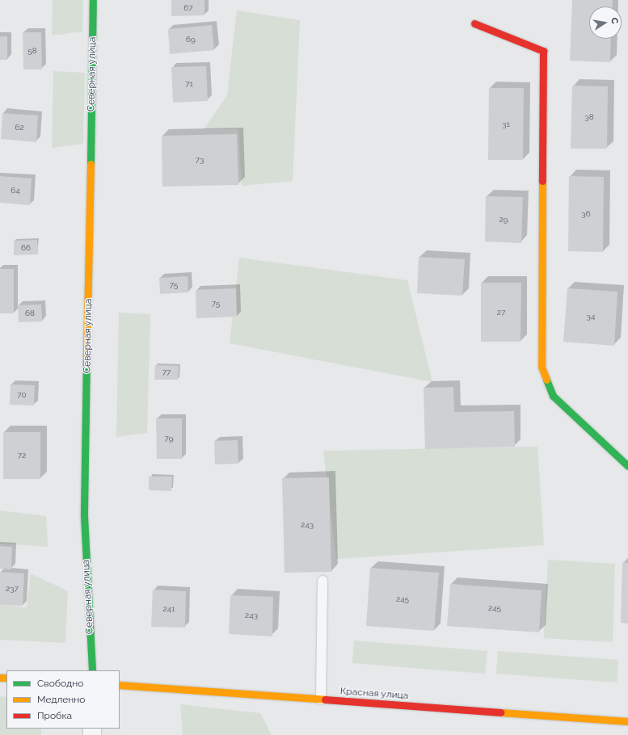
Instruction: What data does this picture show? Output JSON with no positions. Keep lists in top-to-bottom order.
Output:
{
  "streets": {
    "street": ["Северная улица", "Красная улица"]
  },
  "house_numbers": [
    "67",
    "69",
    "58",
    "71",
    "38",
    "31",
    "62",
    "73",
    "64",
    "36",
    "29",
    "66",
    "75",
    "75",
    "27",
    "68",
    "34",
    "77",
    "70",
    "79",
    "72",
    "243",
    "237",
    "245",
    "245",
    "241",
    "243"
  ],
  "legend": ["Свободно", "Медленно", "Пробка"],
  "north": "right"
}
